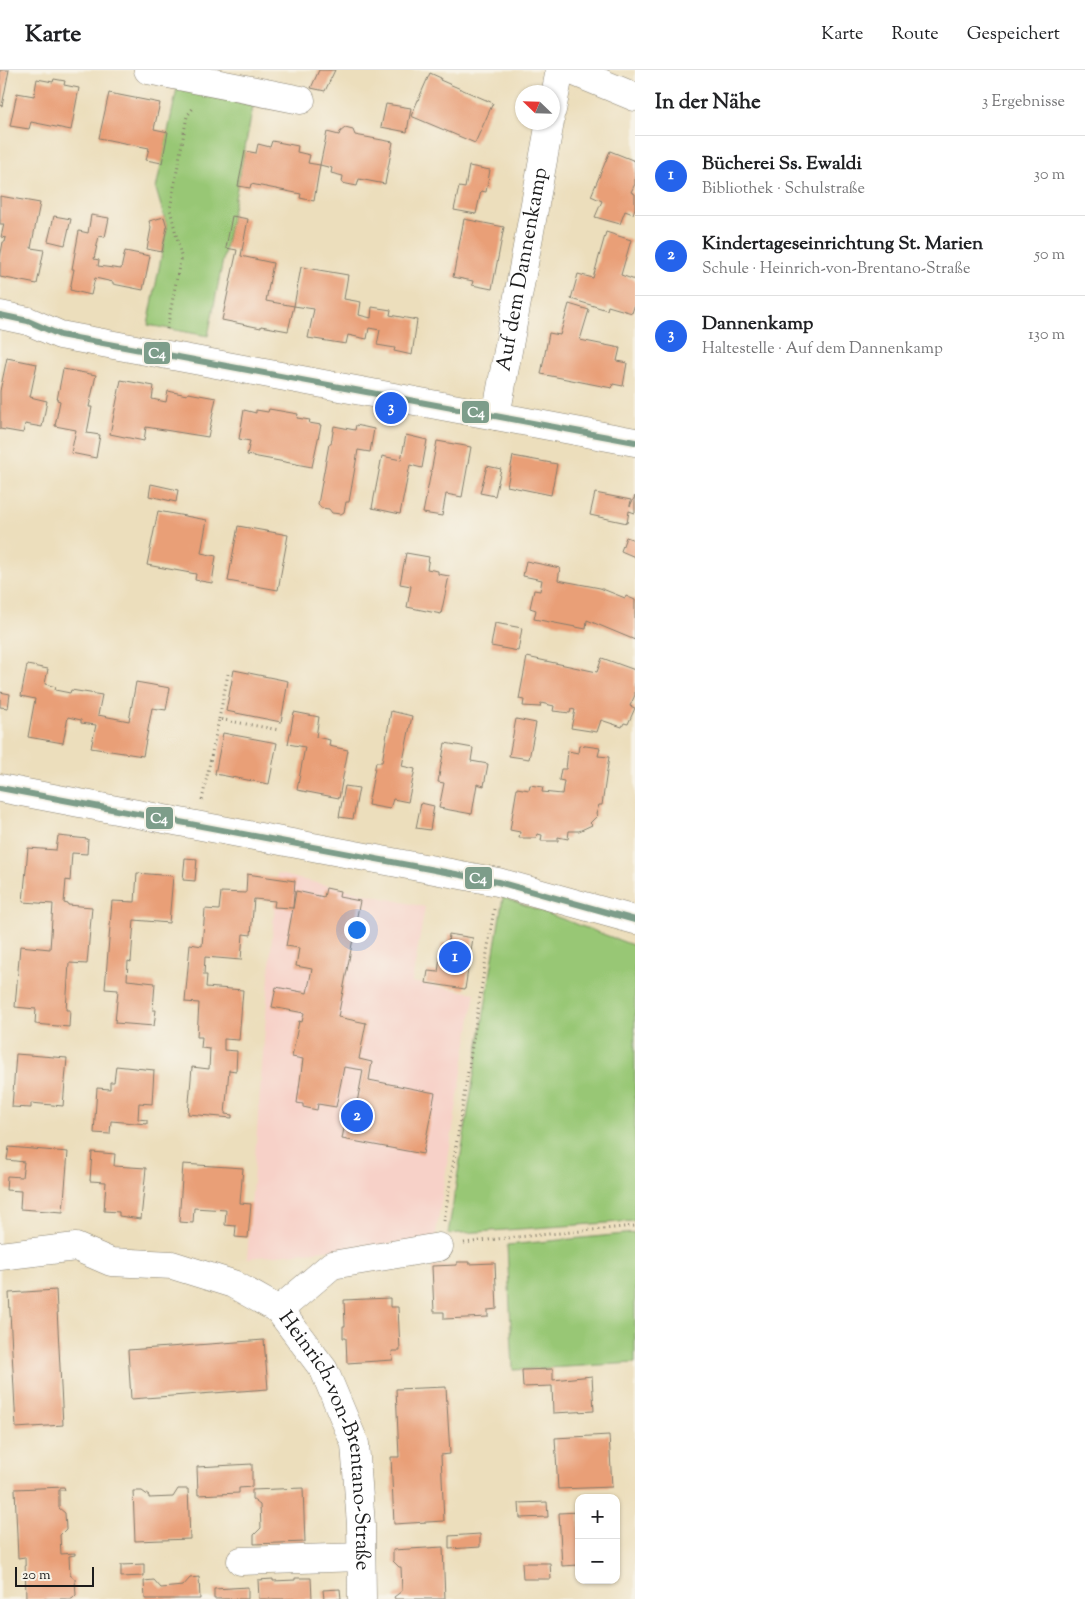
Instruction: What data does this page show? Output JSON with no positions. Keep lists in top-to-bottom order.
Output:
{
  "streets": {
    "street": ["Auf dem Dannenkamp", "Heinrich-von-Brentano-Straße"]
  },
  "lines": ["transit line C4"],
  "scale_bar": "20 m",
  "north": "top left",
  "page": {
    "header": "Karte",
    "nav": ["Karte", "Route", "Gespeichert"],
    "heading": ["In der Nähe", "3 Ergebnisse"],
    "list": [
      {
        "mark": "1",
        "name": "Bücherei Ss. Ewaldi",
        "note": "Bibliothek · Schulstraße",
        "value": "30 m"
      },
      {
        "mark": "2",
        "name": "Kindertageseinrichtung St. Marien",
        "note": "Schule · Heinrich-von-Brentano-Straße",
        "value": "50 m"
      },
      {
        "mark": "3",
        "name": "Dannenkamp",
        "note": "Haltestelle · Auf dem Dannenkamp",
        "value": "130 m"
      }
    ],
    "pins": ["3", "1", "2"],
    "map_buttons": ["+", "−"],
    "scale": "20 m"
  }
}
